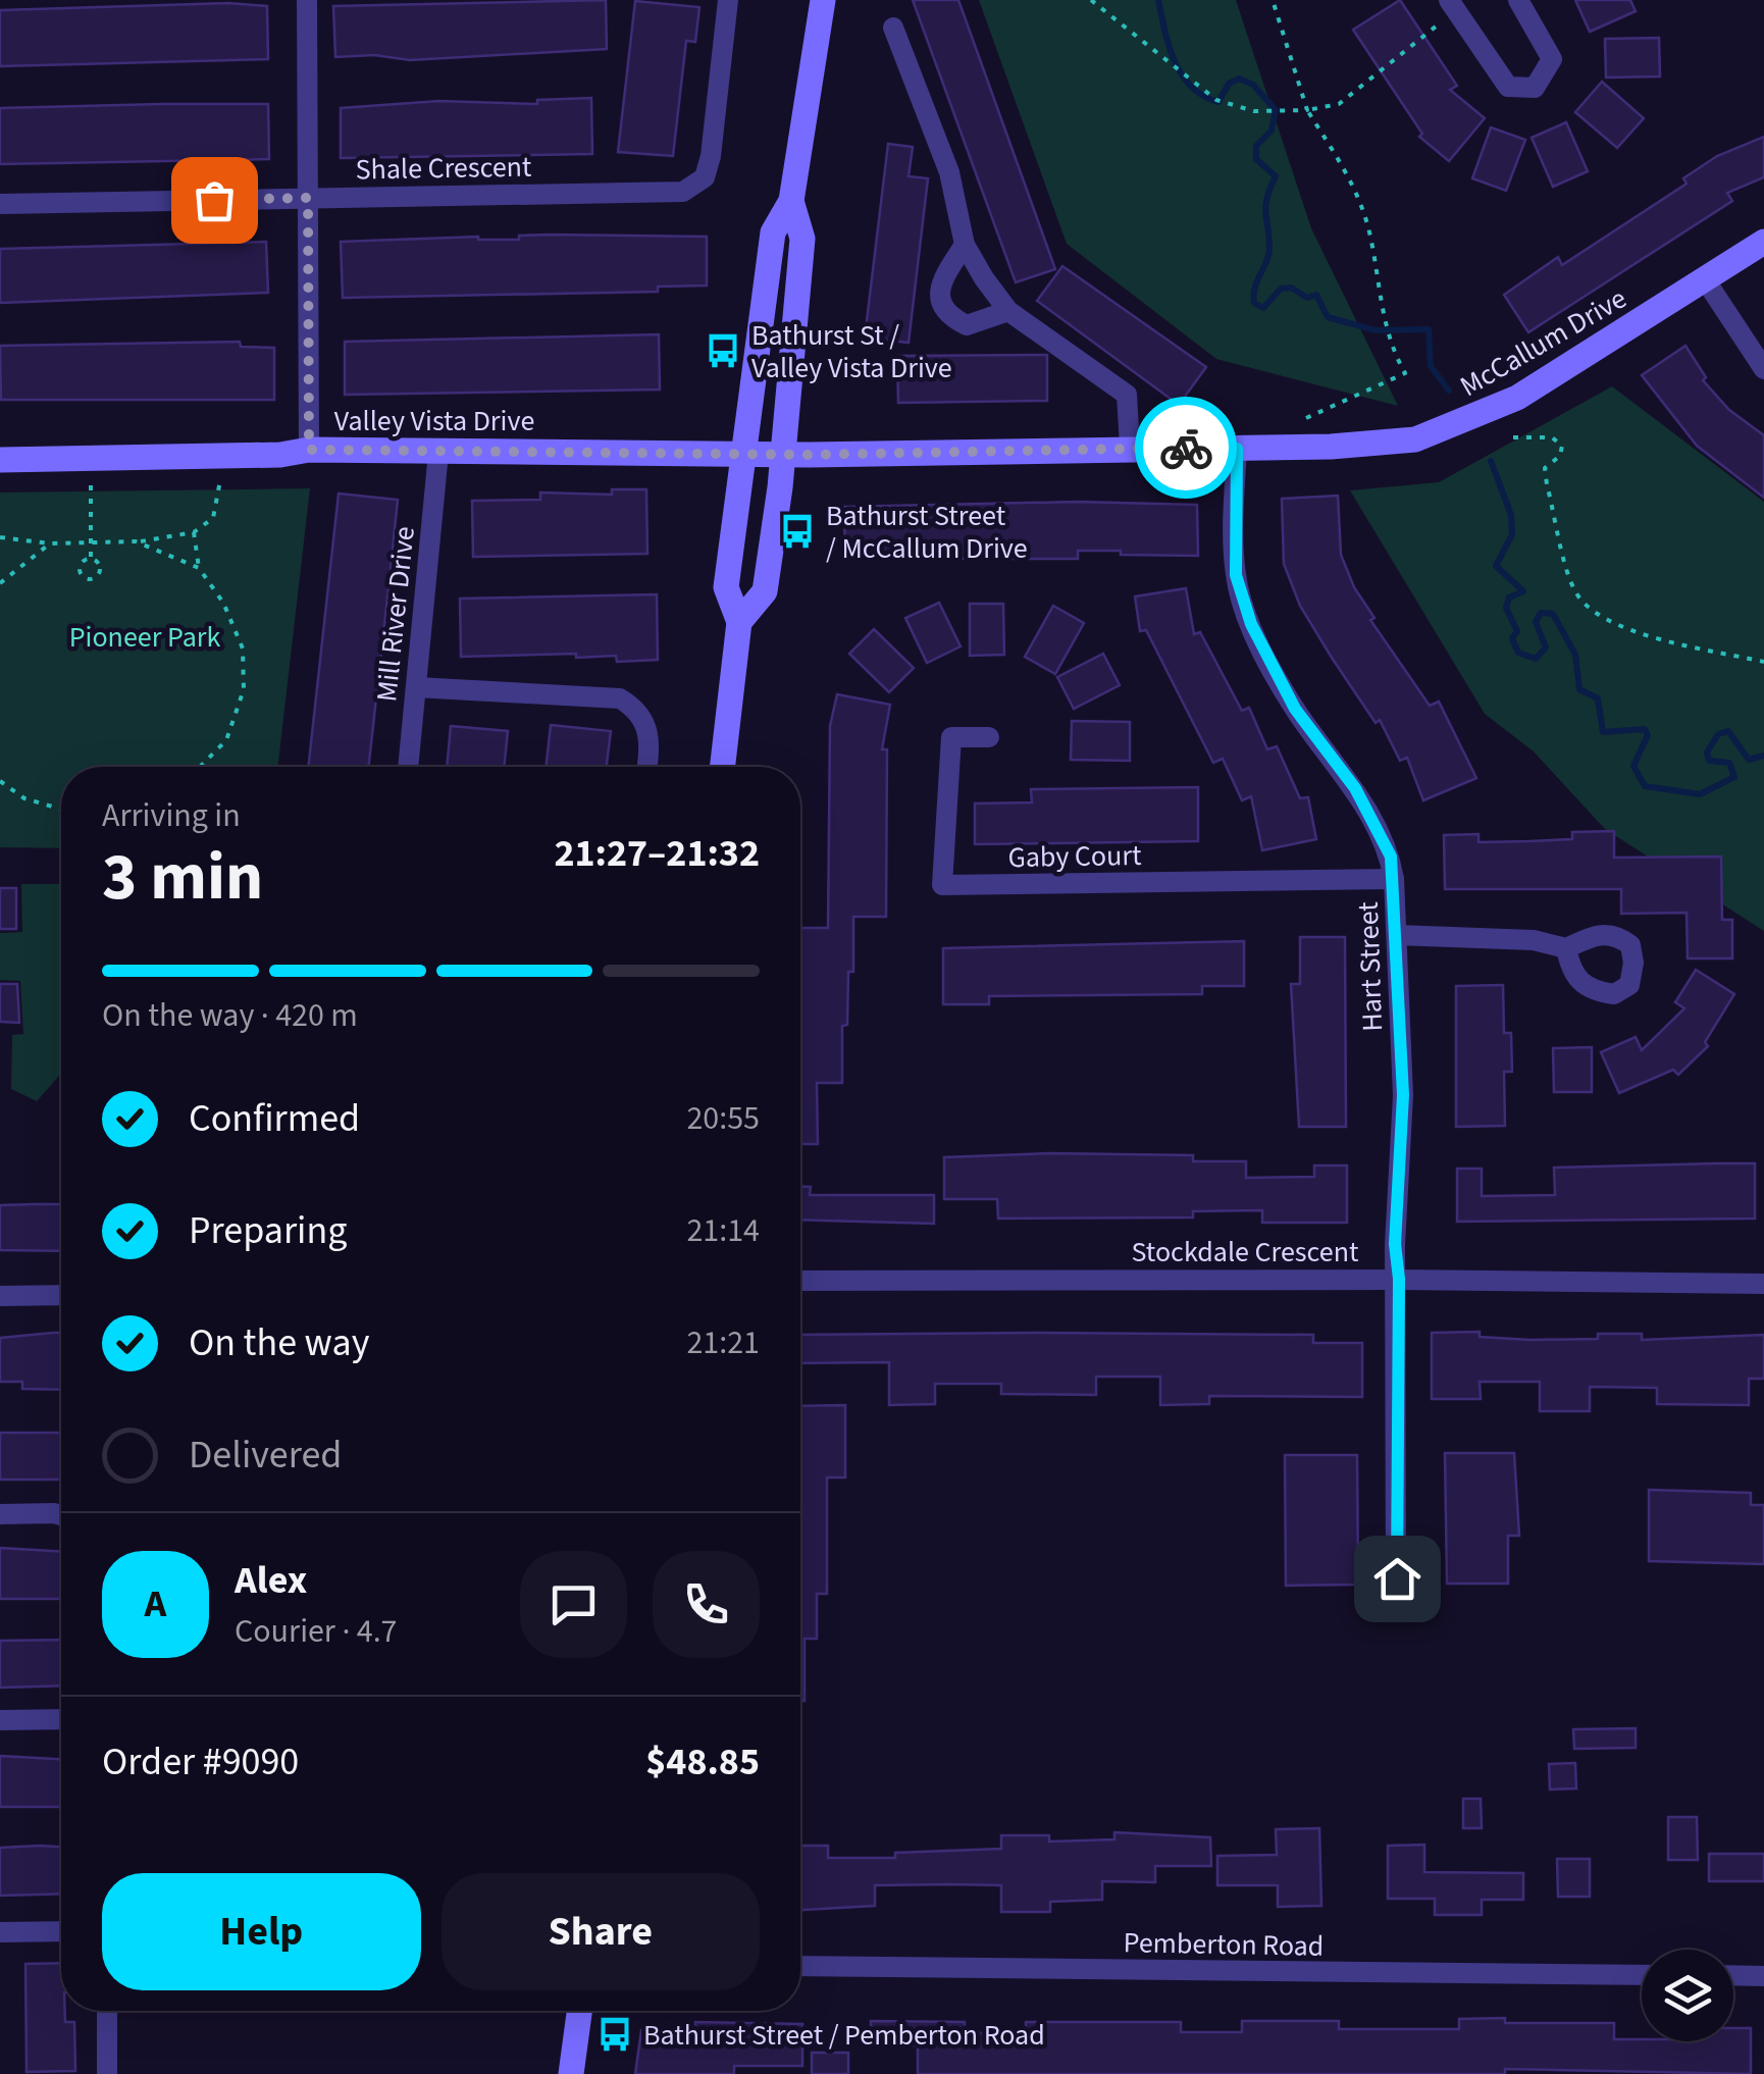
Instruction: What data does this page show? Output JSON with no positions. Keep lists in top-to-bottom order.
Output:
{
  "streets": {
    "street": [
      "Shale Crescent",
      "McCallum Drive",
      "Valley Vista Drive",
      "Mill River Drive",
      "Gaby Court",
      "Hart Street",
      "Stockdale Crescent",
      "Pemberton Road"
    ]
  },
  "crossings": [
    ["McCallum Drive", "Valley Vista Drive"],
    ["McCallum Drive", "Hart Street"],
    ["Valley Vista Drive", "Mill River Drive"],
    ["Gaby Court", "Hart Street"],
    ["Hart Street", "Stockdale Crescent"]
  ],
  "parks": ["Pioneer Park"],
  "places": {
    "bus stop": ["Bathurst St / Valley Vista Drive", "Bathurst Street / McCallum Drive", "Bathurst Street / Pemberton Road"]
  },
  "page": {
    "heading": ["3 min", "Arriving in", "21:27–21:32"],
    "panel": [
      "Alex",
      "Courier · 4.7",
      "Order #9090",
      "$48.85"
    ],
    "bar": "On the way · 420 m",
    "list": [
      ["Confirmed", "20:55"],
      ["Preparing", "21:14"],
      ["On the way", "21:21"],
      "Delivered"
    ],
    "round": "A",
    "buttons": ["Help", "Share"]
  }
}
